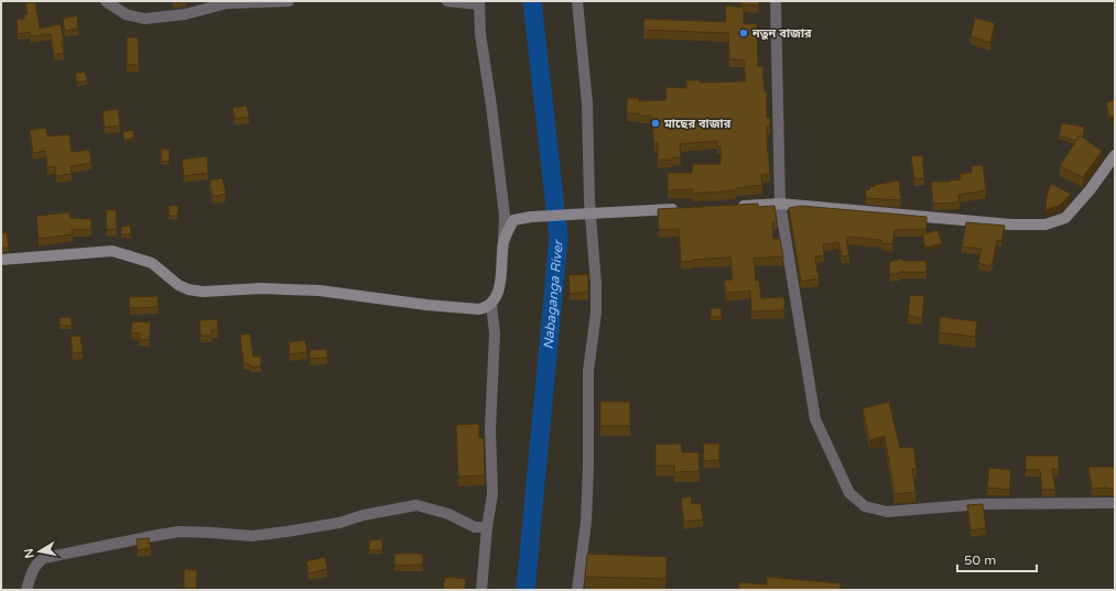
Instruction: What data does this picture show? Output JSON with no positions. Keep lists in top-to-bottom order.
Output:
{
  "water": ["Nabaganga River"],
  "places": ["নতুন বাজার", "মাছের বাজার"],
  "scale_bar": "50 m",
  "north": "left"
}
